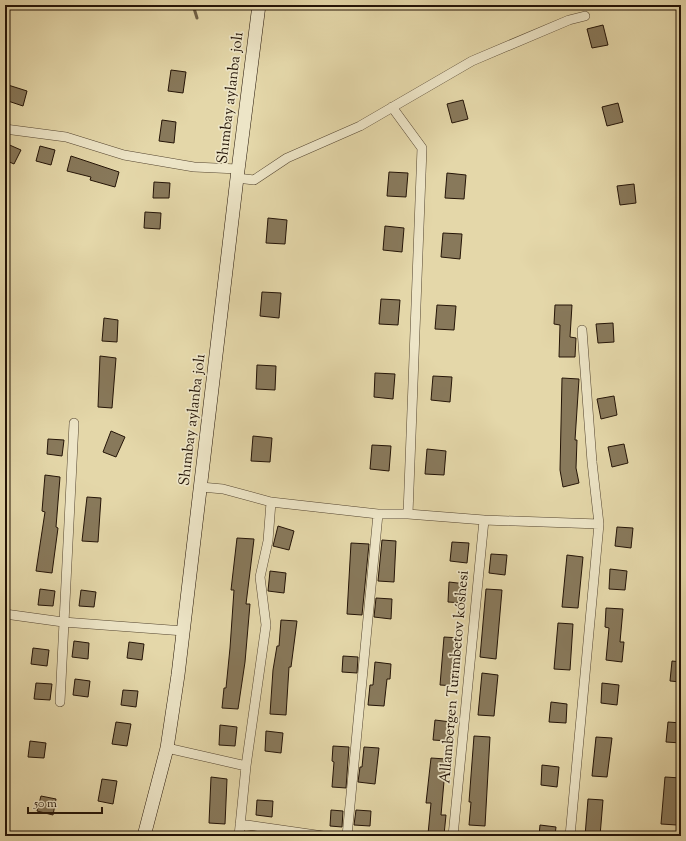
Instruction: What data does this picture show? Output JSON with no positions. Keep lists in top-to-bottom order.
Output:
{
  "streets": {
    "main road": ["Shımbay aylanba jolı"],
    "street": ["Allambergen Turımbetov kóshesi"]
  },
  "scale_bar": "50 m"
}
